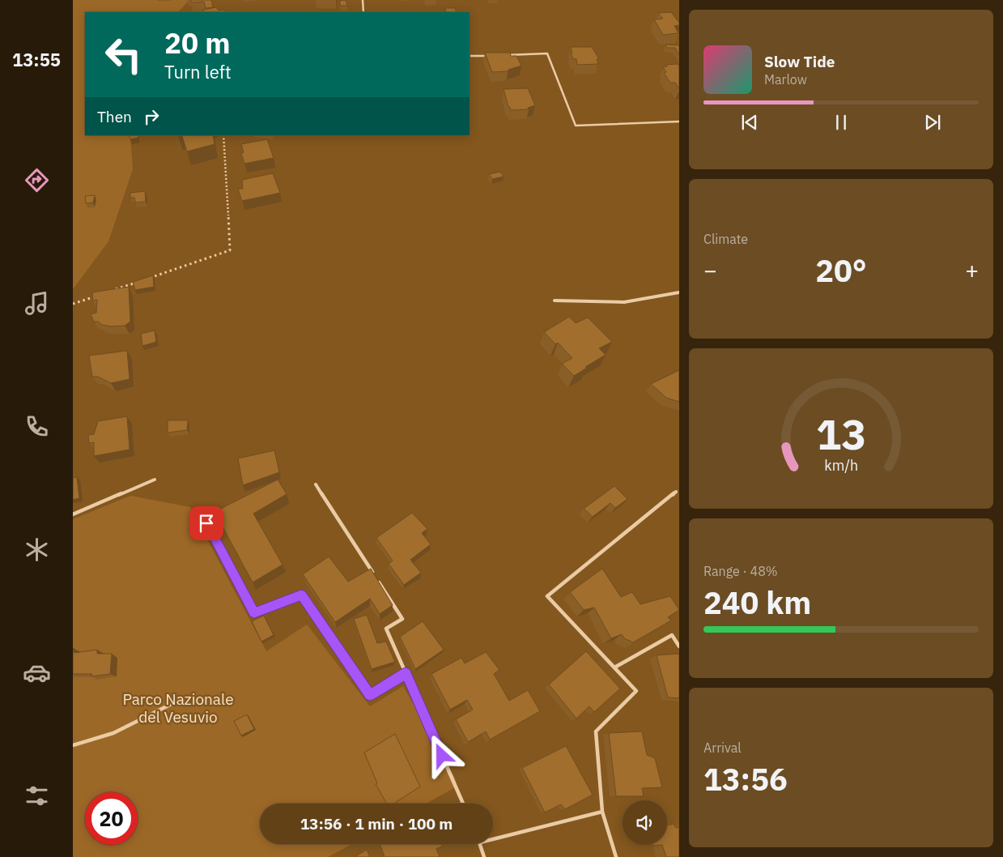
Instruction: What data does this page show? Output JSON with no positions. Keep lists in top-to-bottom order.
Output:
{
  "parks": ["Parco Nazionale del Vesuvio"],
  "page": {
    "tabs": "13:55",
    "turn": ["20 m", "Turn left"],
    "song": ["Slow Tide", "Marlow"],
    "then": "Then",
    "tile": [
      "Climate",
      ["Range · 48%", "240 km"],
      ["Arrival", "13:56"]
    ],
    "heat": ["−", "20°", "+"],
    "limit": "20",
    "trip": "13:56 · 1 min · 100 m",
    "gauge": ["13", "km/h"]
  }
}
